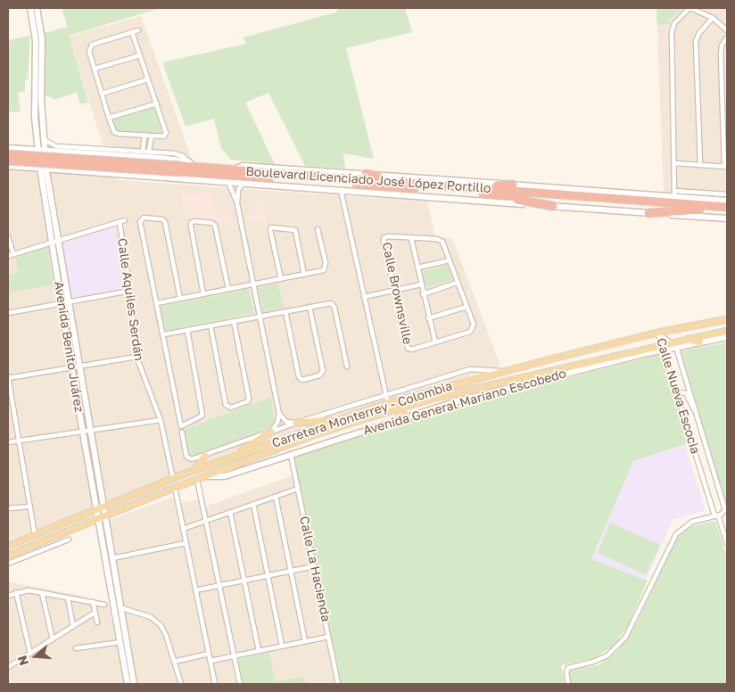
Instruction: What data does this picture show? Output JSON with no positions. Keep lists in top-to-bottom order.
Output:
{
  "streets": {
    "highway": ["Boulevard Licenciado José López Portillo"],
    "main road": ["Carretera Monterrey - Colombia"],
    "street": [
      "Calle Brownsville",
      "Calle Aquiles Serdán",
      "Avenida Benito Juárez",
      "Calle Nueva Escocia",
      "Avenida General Mariano Escobedo",
      "Calle La Hacienda"
    ]
  },
  "crossings": [
    ["Boulevard Licenciado José López Portillo", "Avenida Benito Juárez"],
    ["Calle Aquiles Serdán", "Carretera Monterrey - Colombia"],
    ["Avenida Benito Juárez", "Carretera Monterrey - Colombia"],
    ["Calle Nueva Escocia", "Avenida General Mariano Escobedo"],
    ["Calle Nueva Escocia", "Carretera Monterrey - Colombia"],
    ["Avenida General Mariano Escobedo", "Carretera Monterrey - Colombia"],
    ["Avenida General Mariano Escobedo", "Calle La Hacienda"]
  ],
  "north": "left"
}
